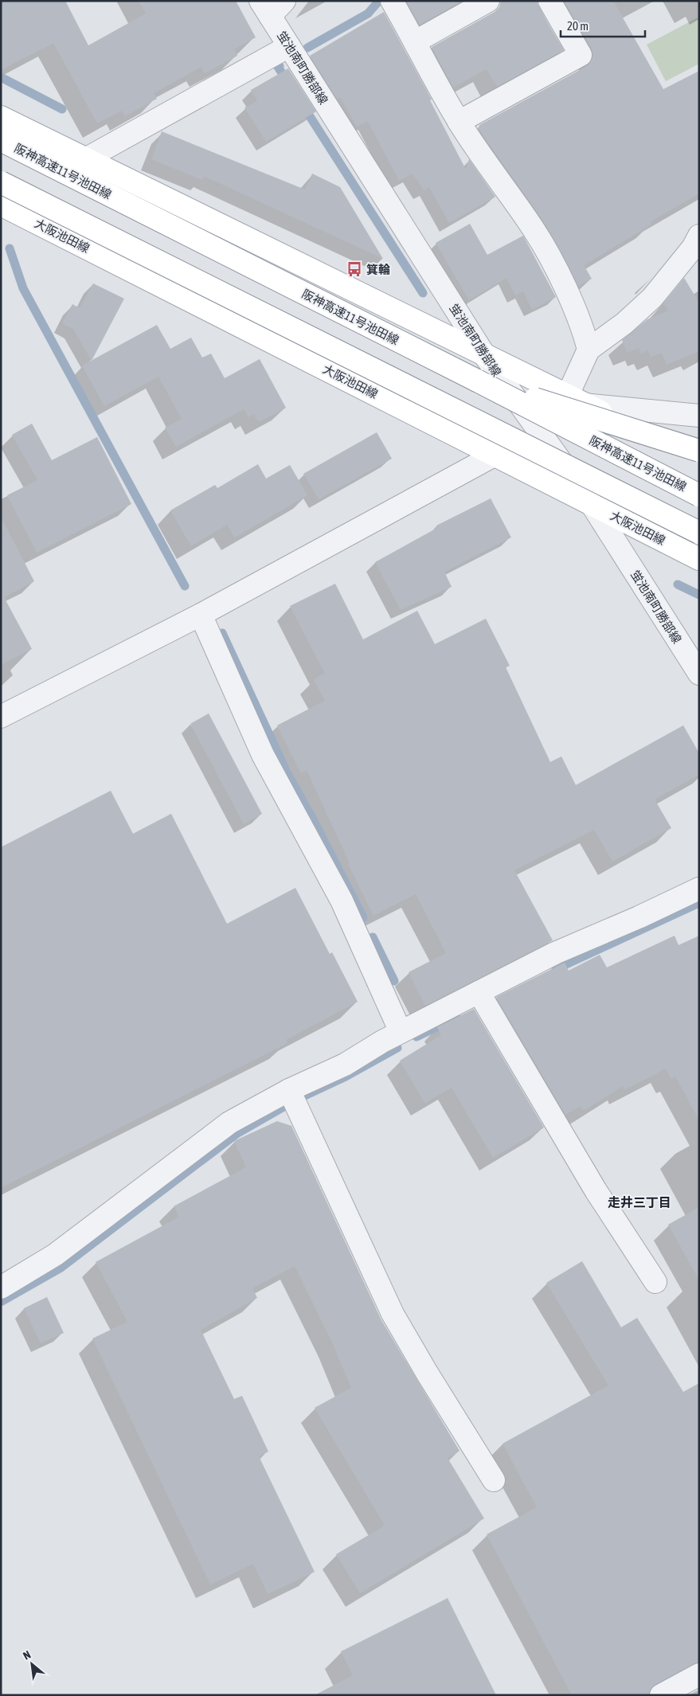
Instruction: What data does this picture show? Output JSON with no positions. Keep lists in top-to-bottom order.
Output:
{
  "streets": {
    "main road": ["阪神高速11号池田線", "大阪池田線"],
    "street": ["蛍池南町勝部線"]
  },
  "crossings": [
    ["蛍池南町勝部線", "大阪池田線"]
  ],
  "districts": ["走井三丁目"],
  "places": {
    "bus stop": ["箕輪"]
  },
  "scale_bar": "20 m",
  "north": "top left"
}
